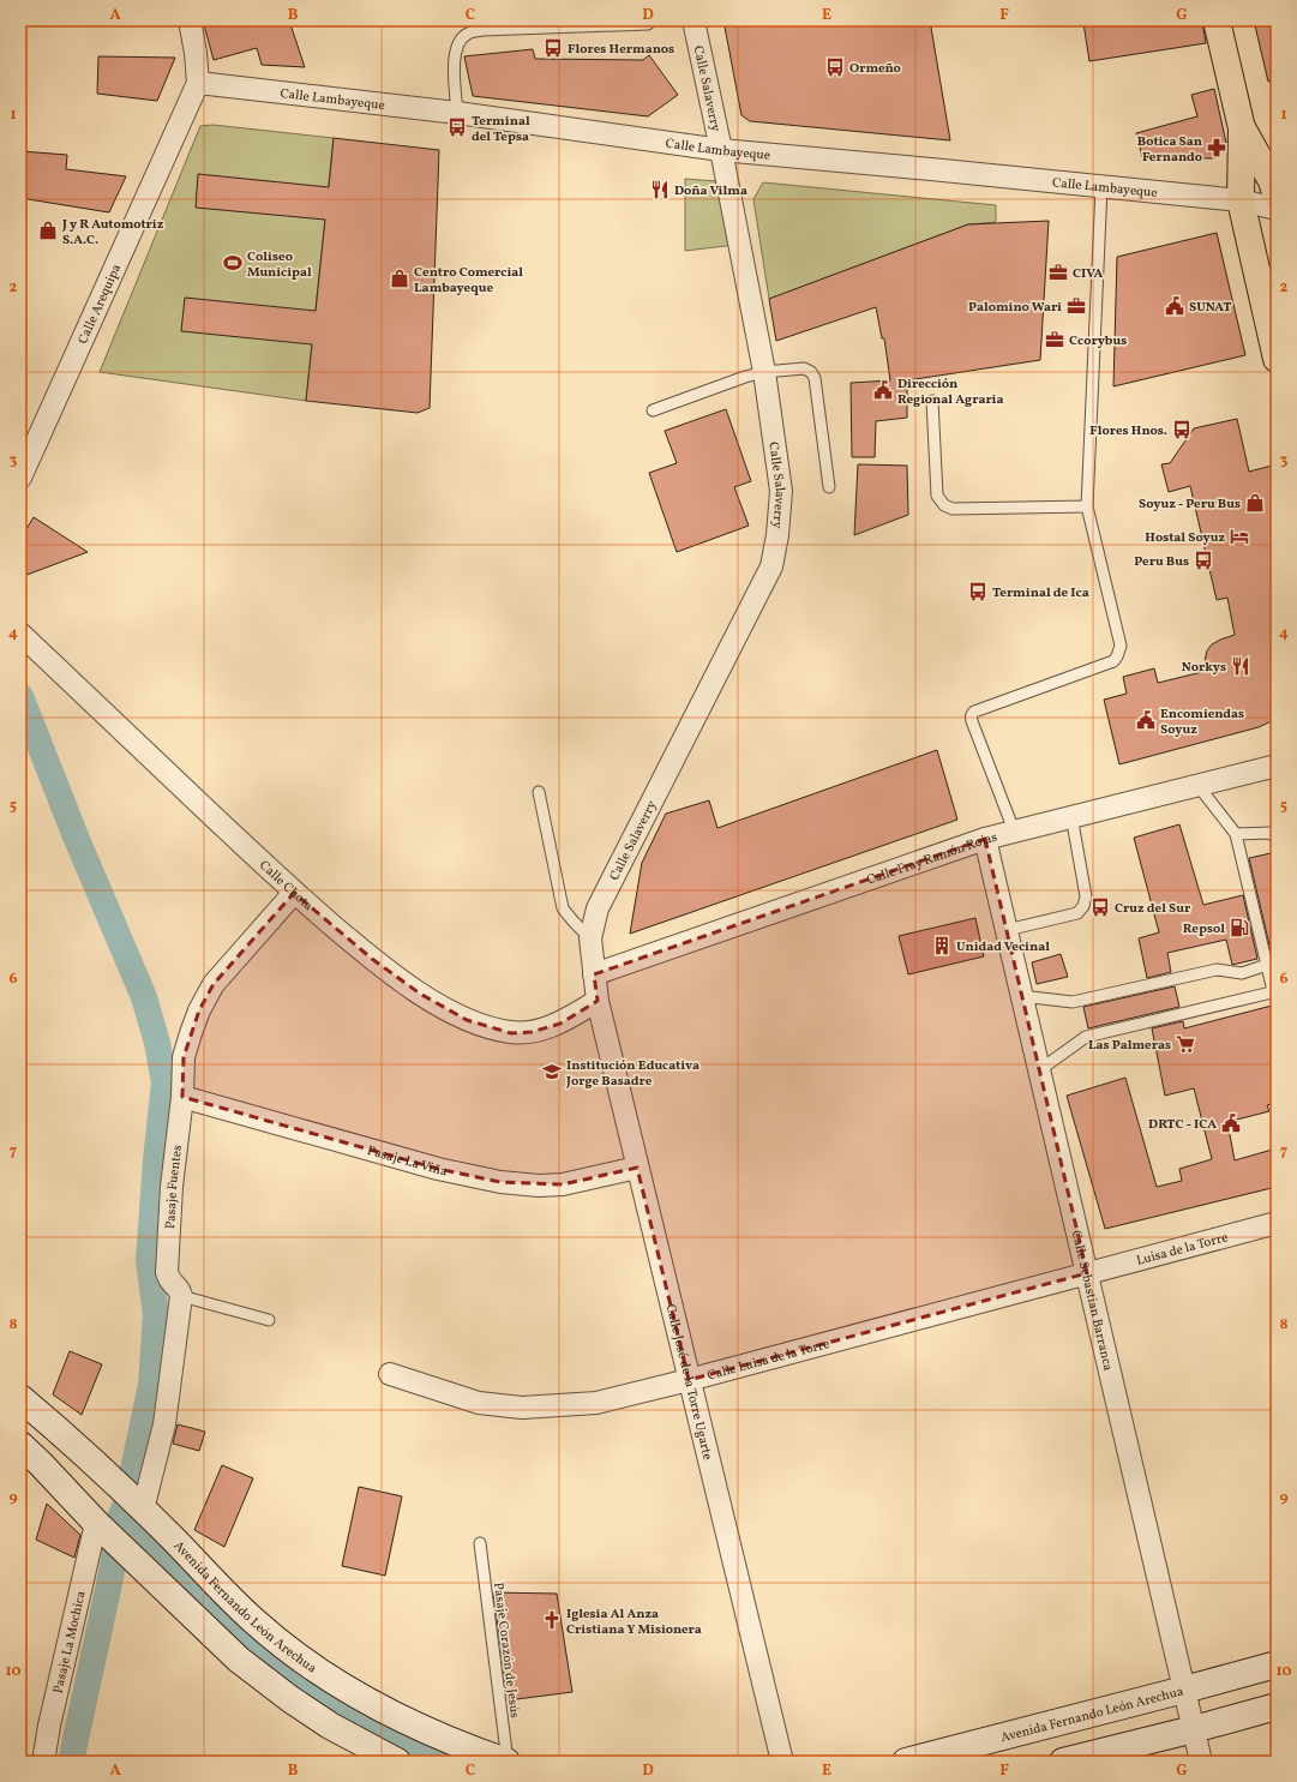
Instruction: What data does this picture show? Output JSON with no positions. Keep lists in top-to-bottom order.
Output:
{
  "streets": {
    "main road": ["Avenida Fernando León Arechua"],
    "street": [
      "Calle Salaverry",
      "Calle Lambayeque",
      "Calle Arequipa",
      "Calle Fray Ramón Rojas",
      "Calle Chota",
      "Pasaje La Viña",
      "Pasaje Fuentes",
      "Luisa de la Torre",
      "Calle Sebastian Barranca",
      "Calle Luisa de la Torre",
      "Calle José de la Torre Ugarte",
      "Pasaje La Mochica"
    ],
    "lane": ["Pasaje Corazón de Jesús"]
  },
  "crossings": [
    ["Calle Salaverry", "Calle Lambayeque"],
    ["Calle Salaverry", "Calle Fray Ramón Rojas"],
    ["Calle Salaverry", "Calle Chota"],
    ["Calle Salaverry", "Calle José de la Torre Ugarte"],
    ["Calle Lambayeque", "Calle Arequipa"],
    ["Calle Fray Ramón Rojas", "Calle Sebastian Barranca"],
    ["Calle Chota", "Pasaje Fuentes"],
    ["Calle Chota", "Calle José de la Torre Ugarte"],
    ["Pasaje La Viña", "Pasaje Fuentes"],
    ["Pasaje La Viña", "Calle José de la Torre Ugarte"],
    ["Luisa de la Torre", "Calle Sebastian Barranca"],
    ["Luisa de la Torre", "Calle Luisa de la Torre"],
    ["Calle Sebastian Barranca", "Calle Luisa de la Torre"],
    ["Calle Sebastian Barranca", "Avenida Fernando León Arechua"],
    ["Calle Luisa de la Torre", "Calle José de la Torre Ugarte"],
    ["Avenida Fernando León Arechua", "Pasaje Corazón de Jesús"]
  ],
  "places": {
    "bus stop": [
      "Flores Hermanos",
      "Ormeño",
      "Terminal del Tepsa",
      "Flores Hnos.",
      "Peru Bus",
      "Terminal de Ica",
      "Cruz del Sur"
    ],
    "pharmacy": ["Botica San Fernando"],
    "restaurant": ["Doña Vilma", "Norkys"],
    "shop": ["J y R Automotriz S.A.C.", "Centro Comercial Lambayeque", "Soyuz - Peru Bus"],
    "sports": ["Coliseo Municipal"],
    "office": ["CIVA", "Palomino Wari", "Ccorybus"],
    "public building": [
      "SUNAT",
      "Dirección Regional Agraria",
      "Encomiendas Soyuz",
      "DRTC - ICA"
    ],
    "hotel": ["Hostal Soyuz"],
    "fuel station": ["Repsol"],
    "building": ["Unidad Vecinal"],
    "supermarket": ["Las Palmeras"],
    "school or university": ["Institución Educativa Jorge Basadre"],
    "church": ["Iglesia Al Anza Cristiana Y Misionera"]
  },
  "grid": {
    "columns": [
      "A",
      "B",
      "C",
      "D",
      "E",
      "F",
      "G"
    ],
    "rows": [
      "1",
      "2",
      "3",
      "4",
      "5",
      "6",
      "7",
      "8",
      "9",
      "10"
    ]
  }
}
